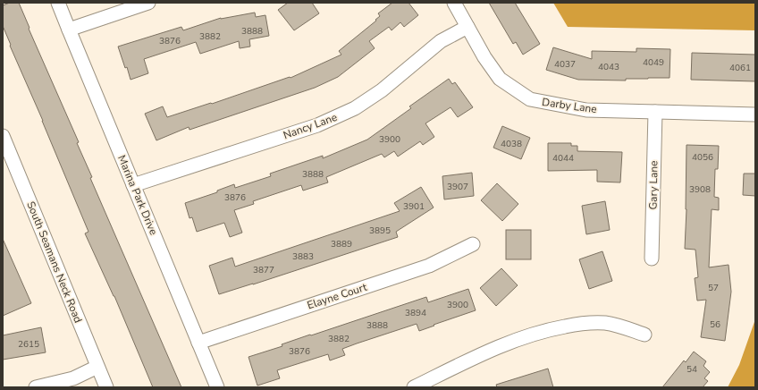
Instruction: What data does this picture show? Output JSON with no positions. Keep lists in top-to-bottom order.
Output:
{
  "streets": {
    "street": [
      "Darby Lane",
      "Nancy Lane",
      "Gary Lane",
      "Marina Park Drive",
      "South Seamans Neck Road",
      "Elayne Court"
    ]
  },
  "crossings": [
    ["Darby Lane", "Nancy Lane"],
    ["Darby Lane", "Gary Lane"],
    ["Nancy Lane", "Marina Park Drive"],
    ["Marina Park Drive", "Elayne Court"]
  ],
  "house_numbers": [
    "3888",
    "3882",
    "3876",
    "4049",
    "4037",
    "4043",
    "4061",
    "3900",
    "4038",
    "4056",
    "4044",
    "3888",
    "3907",
    "3908",
    "3876",
    "3901",
    "3895",
    "3889",
    "3883",
    "3877",
    "57",
    "3900",
    "3894",
    "56",
    "3888",
    "3882",
    "2615",
    "3876",
    "54"
  ]
}
